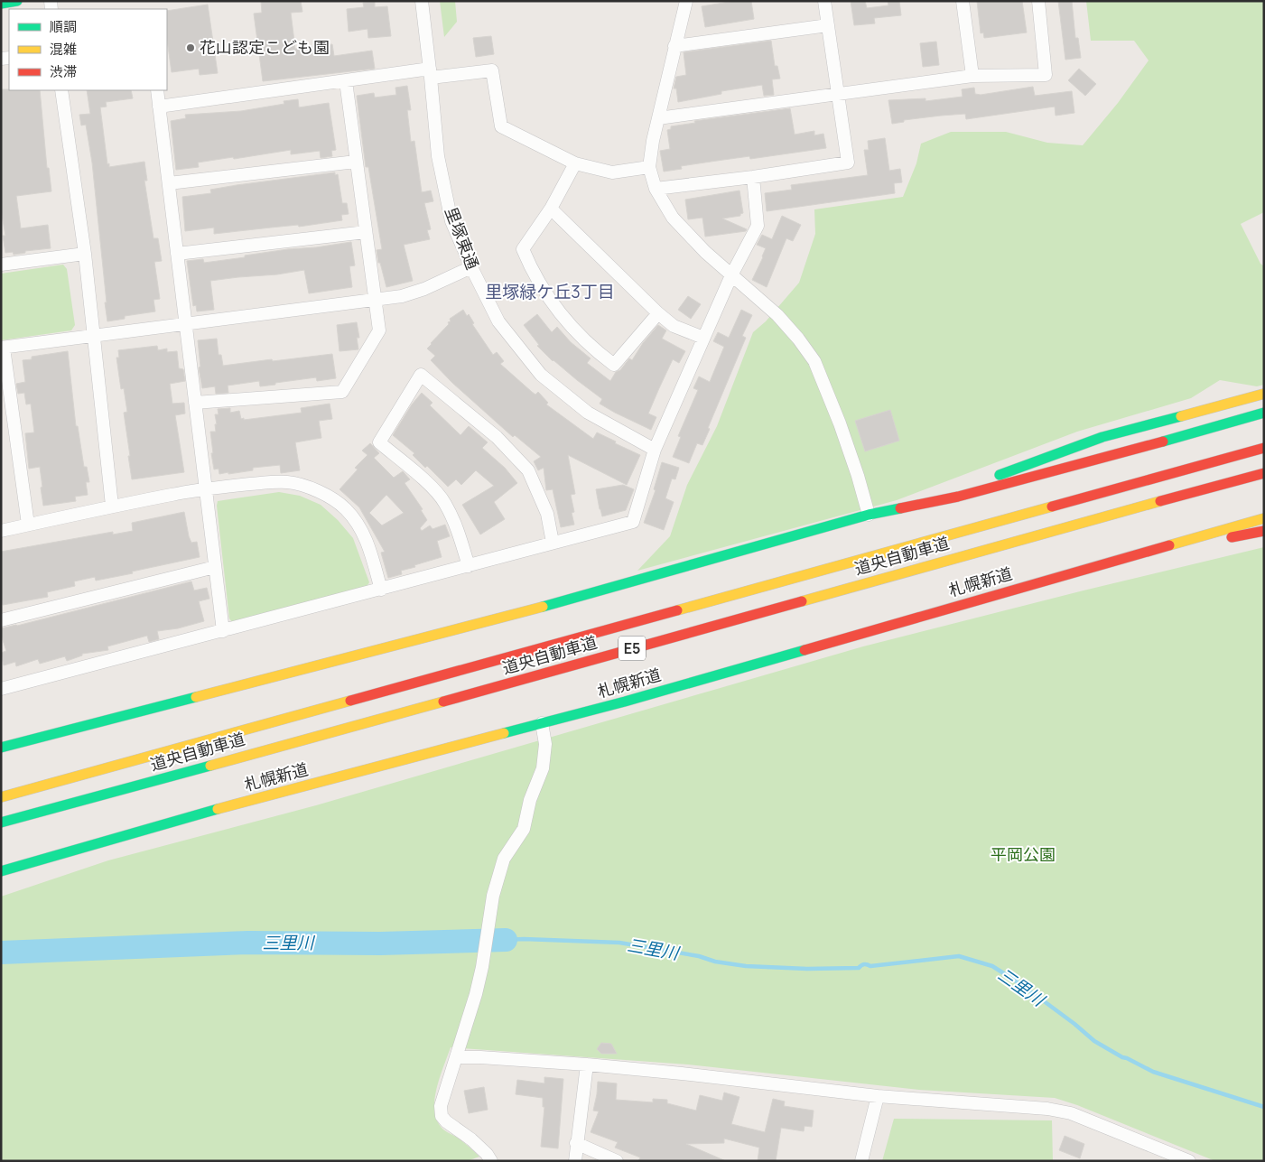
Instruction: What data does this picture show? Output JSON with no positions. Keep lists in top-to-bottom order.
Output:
{
  "streets": {
    "main road": ["道央自動車道", "札幌新道", "E5"],
    "street": ["里塚東通"]
  },
  "districts": ["里塚緑ケ丘3丁目"],
  "water": ["三里川"],
  "parks": ["平岡公園"],
  "places": ["花山認定こども園"],
  "legend": ["順調", "混雑", "渋滞"]
}
